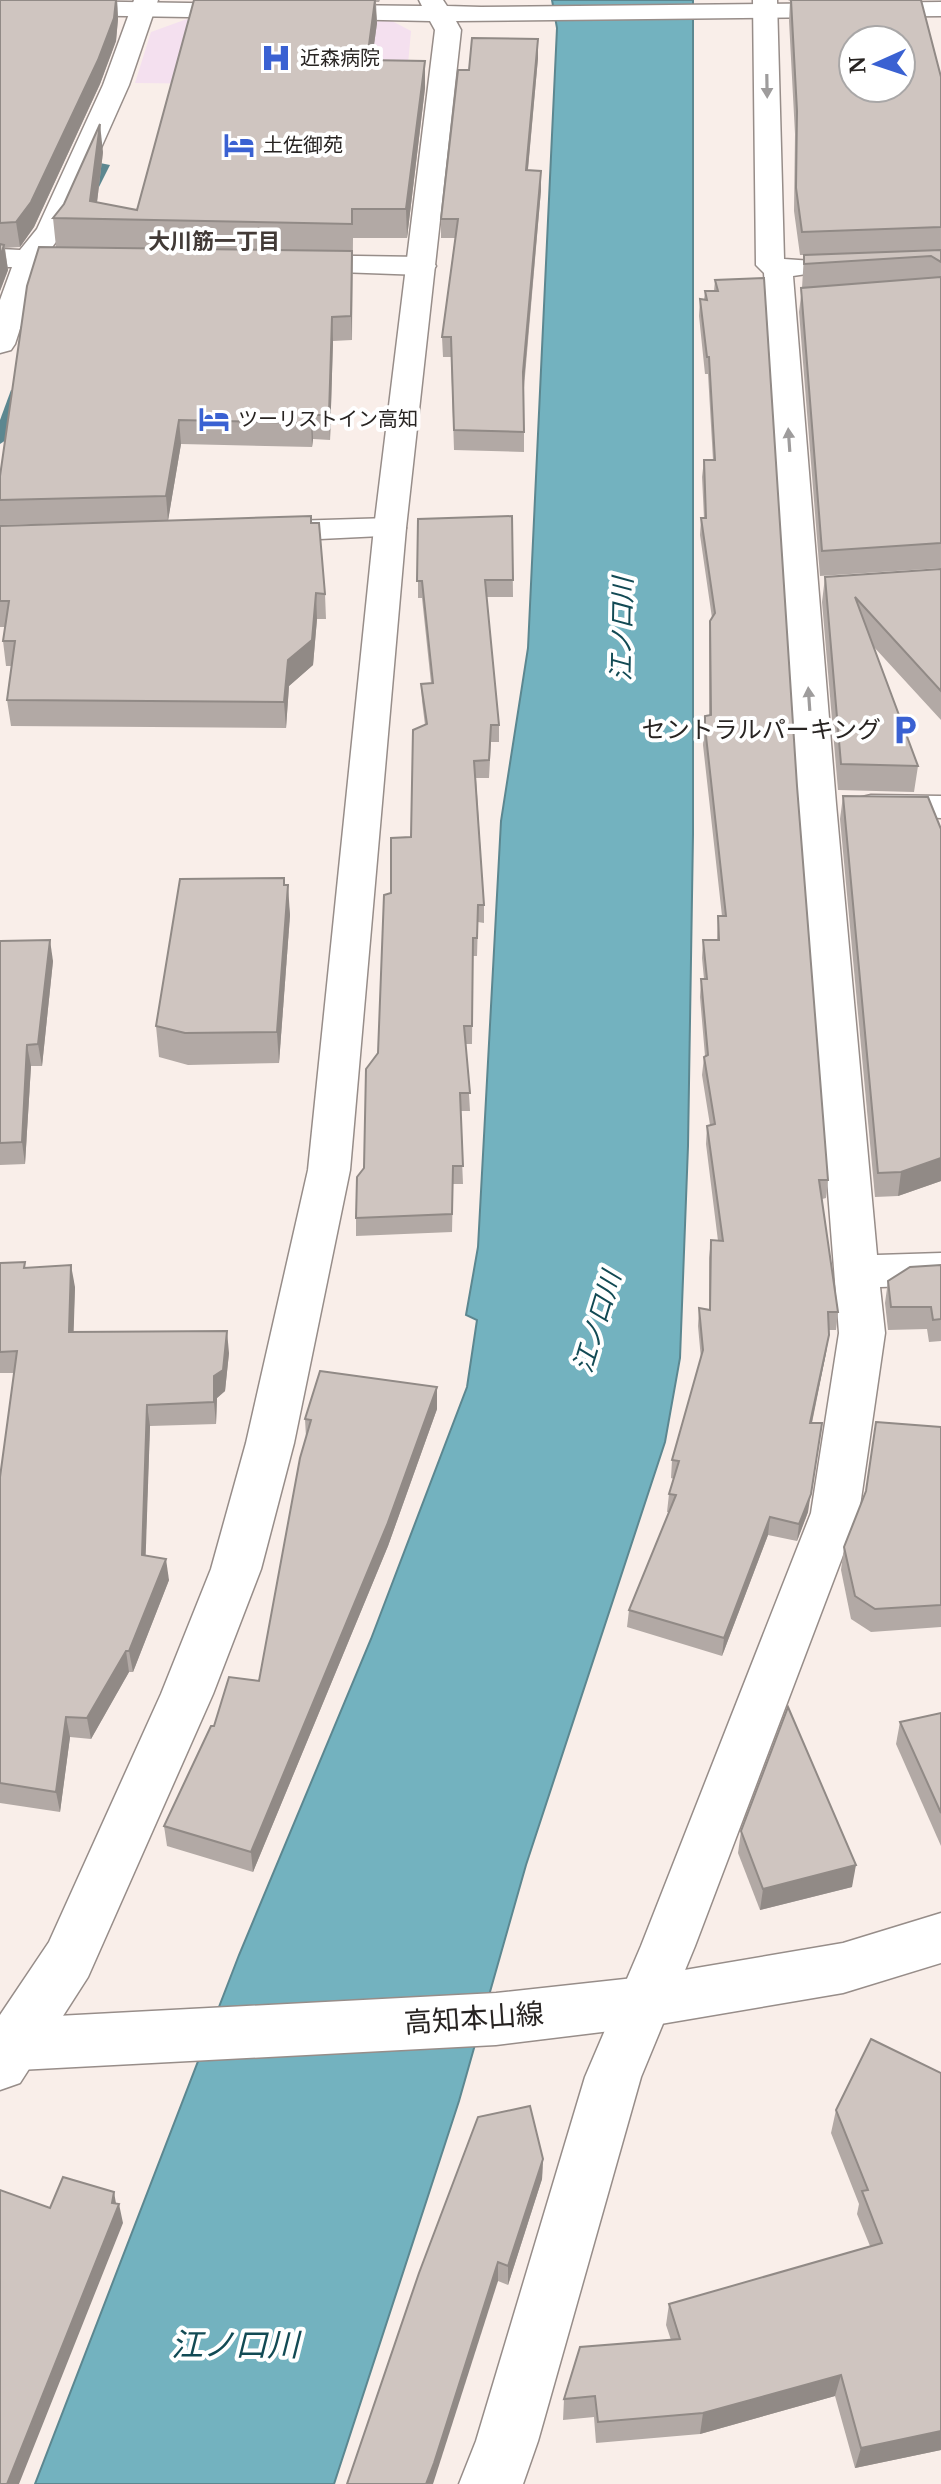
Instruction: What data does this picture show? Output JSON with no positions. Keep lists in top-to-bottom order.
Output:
{
  "streets": {
    "street": ["高知本山線"]
  },
  "districts": ["大川筋一丁目"],
  "water": ["江ノ口川"],
  "places": {
    "hospital": ["近森病院"],
    "hotel": ["土佐御苑", "ツーリストイン高知"],
    "parking": ["セントラルパーキング"]
  },
  "north": "left"
}
